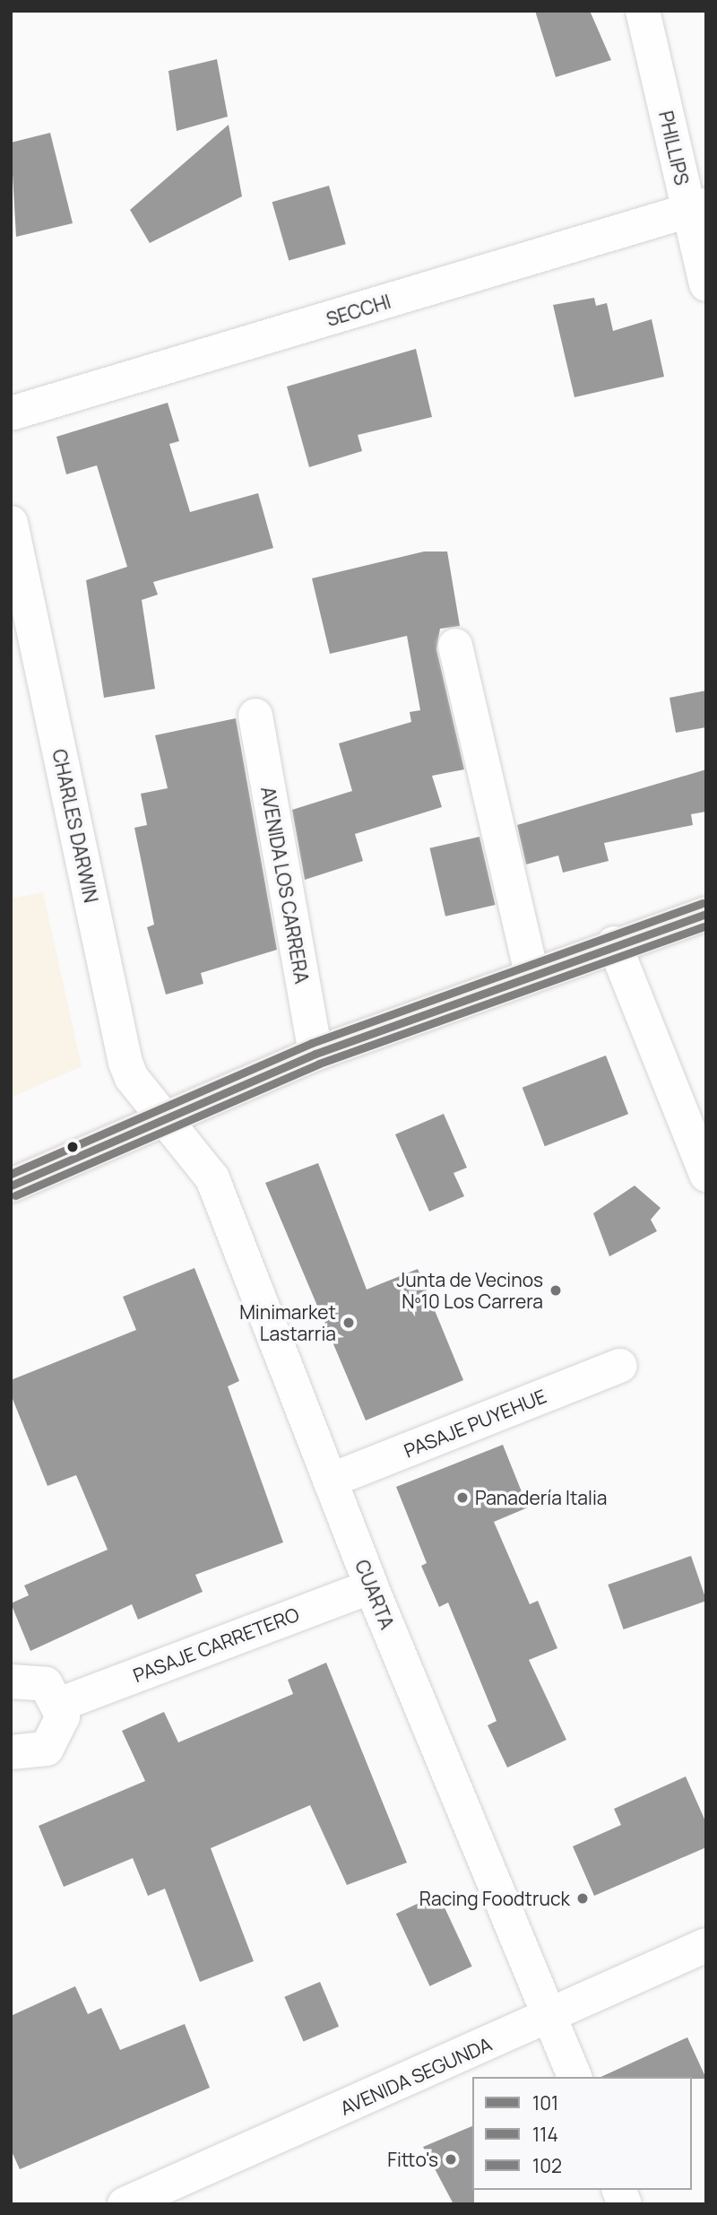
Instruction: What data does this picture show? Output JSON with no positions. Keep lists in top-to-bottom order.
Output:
{
  "streets": {
    "street": [
      "PHILLIPS",
      "SECCHI",
      "CHARLES DARWIN",
      "AVENIDA LOS CARRERA",
      "PASAJE PUYEHUE",
      "CUARTA",
      "PASAJE CARRETERO",
      "AVENIDA SEGUNDA"
    ]
  },
  "crossings": [
    ["PHILLIPS", "SECCHI"],
    ["CHARLES DARWIN", "CUARTA"],
    ["PASAJE PUYEHUE", "CUARTA"],
    ["CUARTA", "PASAJE CARRETERO"],
    ["CUARTA", "AVENIDA SEGUNDA"]
  ],
  "places": [
    "Junta de Vecinos Nº10 Los Carrera",
    "Minimarket Lastarria",
    "Panadería Italia",
    "Racing Foodtruck",
    "Fitto's"
  ],
  "lines": ["transit line 102", "transit line 101", "transit line 114"],
  "legend": ["101", "114", "102"]
}
